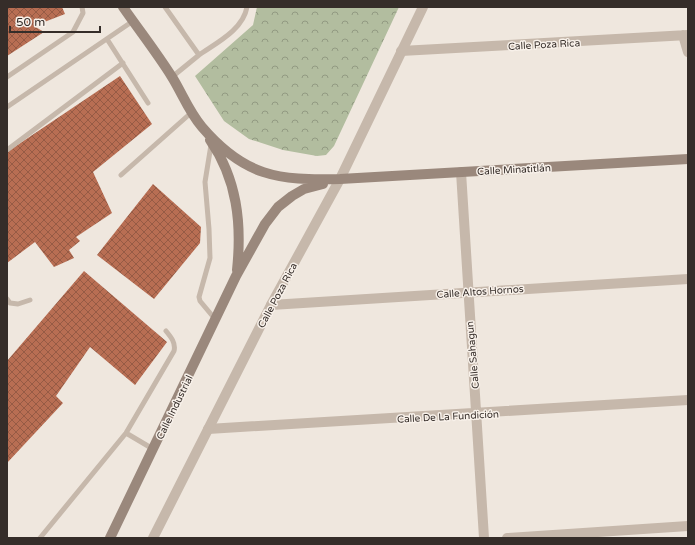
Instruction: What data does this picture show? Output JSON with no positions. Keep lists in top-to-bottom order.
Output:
{
  "streets": {
    "main road": ["Calle Minatitlán", "Calle Industrial"],
    "street": [
      "Calle Poza Rica",
      "Calle Altos Hornos",
      "Calle Sahagun",
      "Calle De La Fundición"
    ]
  },
  "crossings": [
    ["Calle Poza Rica", "Calle Minatitlán"],
    ["Calle Poza Rica", "Calle Altos Hornos"],
    ["Calle Poza Rica", "Calle De La Fundición"],
    ["Calle Minatitlán", "Calle Sahagun"],
    ["Calle Altos Hornos", "Calle Sahagun"],
    ["Calle Sahagun", "Calle De La Fundición"]
  ],
  "scale_bar": "50 m"
}
